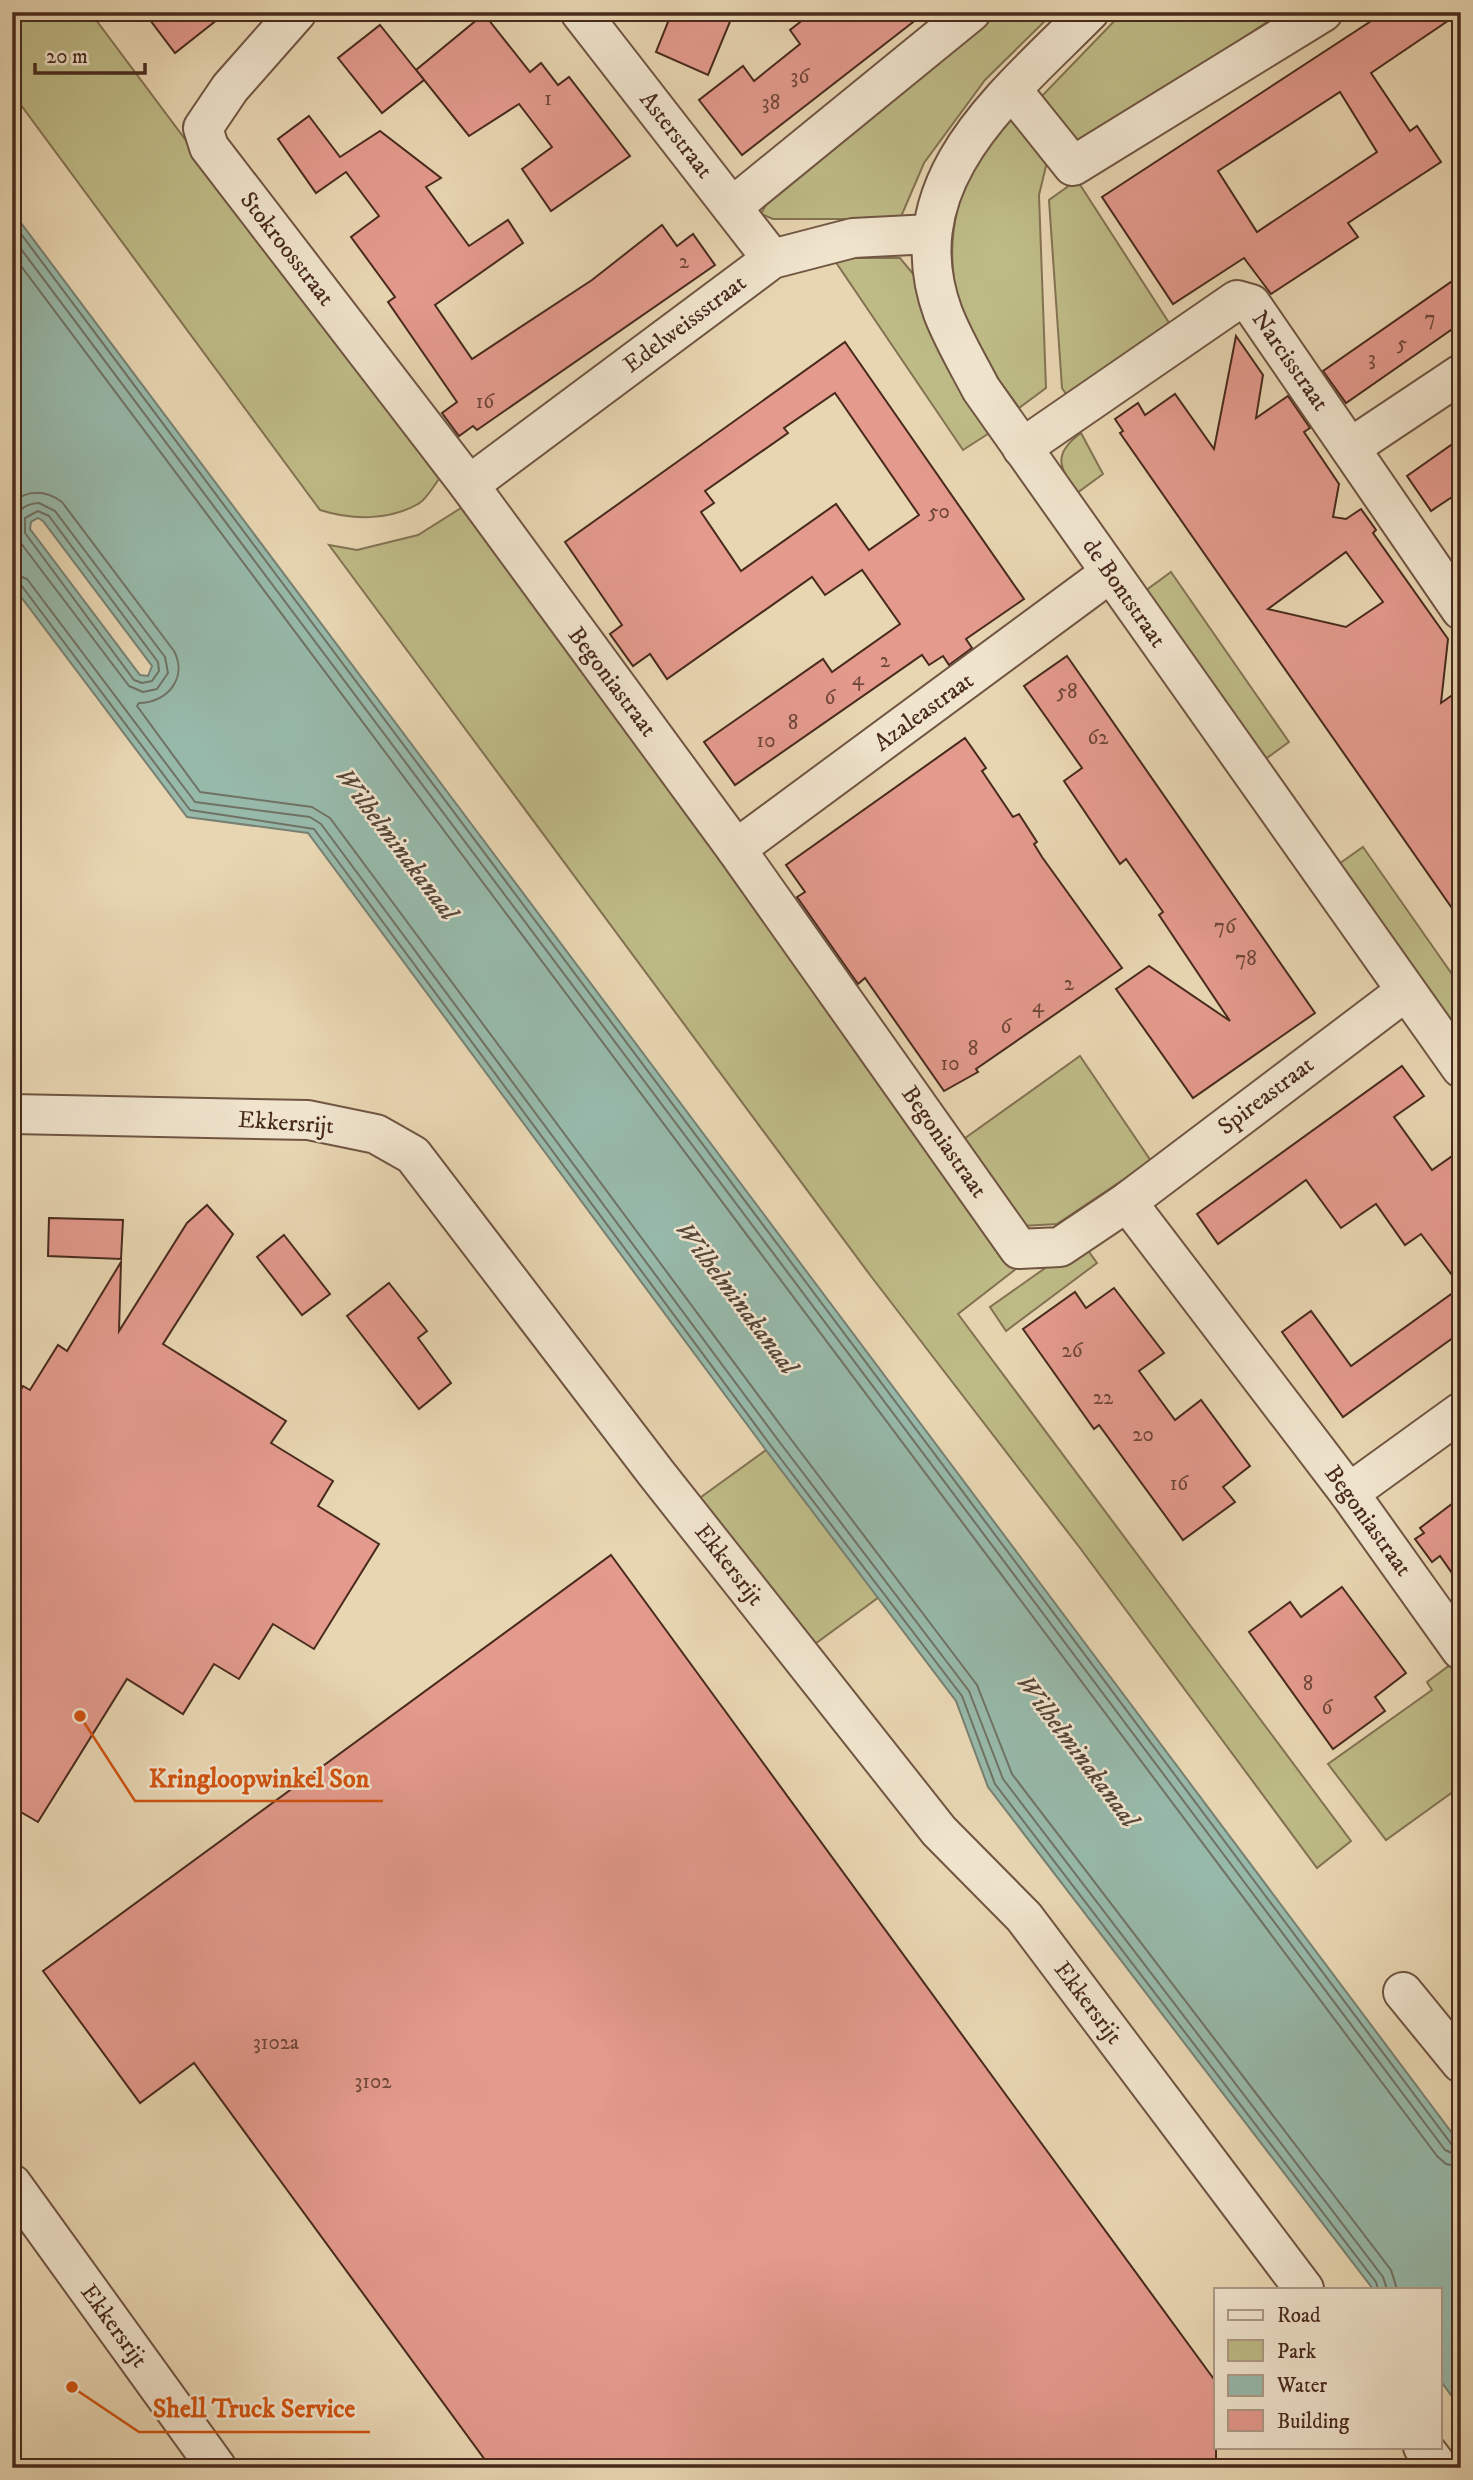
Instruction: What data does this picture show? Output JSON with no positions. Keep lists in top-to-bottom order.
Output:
{
  "streets": {
    "street": [
      "Asterstraat",
      "Stokroosstraat",
      "Edelweissstraat",
      "Narcisstraat",
      "de Bontstraat",
      "Begoniastraat",
      "Azaleastraat",
      "Spireastraat",
      "Ekkersrijt"
    ]
  },
  "crossings": [
    ["Asterstraat", "Edelweissstraat"],
    ["Stokroosstraat", "Edelweissstraat"],
    ["Stokroosstraat", "Begoniastraat"],
    ["Edelweissstraat", "de Bontstraat"],
    ["Edelweissstraat", "Begoniastraat"],
    ["Narcisstraat", "de Bontstraat"],
    ["de Bontstraat", "Azaleastraat"],
    ["de Bontstraat", "Spireastraat"],
    ["Begoniastraat", "Azaleastraat"],
    ["Begoniastraat", "Spireastraat"]
  ],
  "water": ["Wilhelminakanaal"],
  "places": ["Kringloopwinkel Son", "Shell Truck Service"],
  "house_numbers": [
    "36",
    "1",
    "38",
    "2",
    "7",
    "5",
    "3",
    "16",
    "50",
    "2",
    "4",
    "58",
    "6",
    "8",
    "62",
    "10",
    "76",
    "78",
    "2",
    "4",
    "6",
    "8",
    "10",
    "26",
    "22",
    "20",
    "16",
    "8",
    "6",
    "3102a",
    "3102"
  ],
  "legend": [
    "Road",
    "Park",
    "Water",
    "Building"
  ],
  "scale_bar": "20 m"
}
